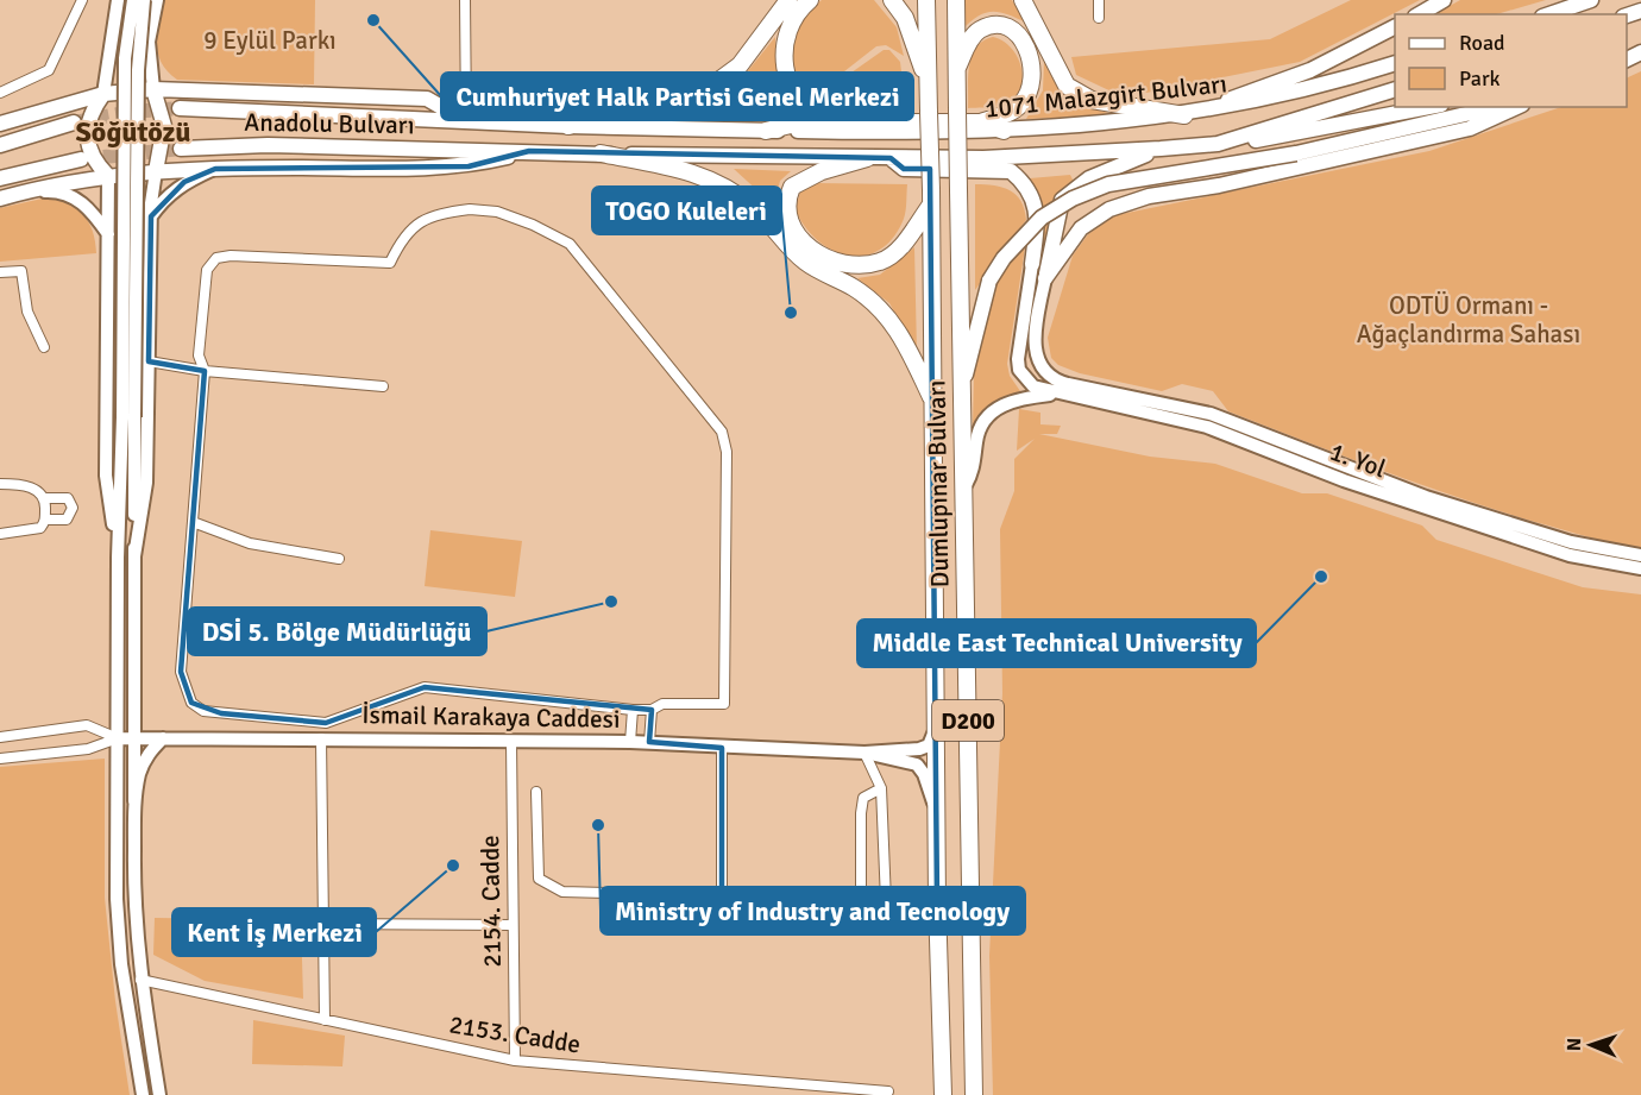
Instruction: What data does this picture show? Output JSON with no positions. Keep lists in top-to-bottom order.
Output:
{
  "streets": {
    "highway": ["Dumlupınar Bulvarı", "D200"],
    "main road": ["1071 Malazgirt Bulvarı", "Anadolu Bulvarı"],
    "street": [
      "1. Yol",
      "İsmail Karakaya Caddesi",
      "2154. Cadde",
      "2153. Cadde"
    ]
  },
  "crossings": [
    ["1071 Malazgirt Bulvarı", "Anadolu Bulvarı"],
    ["Dumlupınar Bulvarı", "İsmail Karakaya Caddesi"],
    ["İsmail Karakaya Caddesi", "2154. Cadde"],
    ["2154. Cadde", "2153. Cadde"]
  ],
  "districts": ["Söğütözü"],
  "parks": ["9 Eylül Parkı", "ODTÜ Ormanı - Ağaçlandırma Sahası"],
  "places": [
    "Cumhuriyet Halk Partisi Genel Merkezi",
    "TOGO Kuleleri",
    "Middle East Technical University",
    "DSİ 5. Bölge Müdürlüğü",
    "Ministry of Industry and Tecnology",
    "Kent İş Merkezi"
  ],
  "legend": ["Road", "Park"],
  "north": "left"
}
